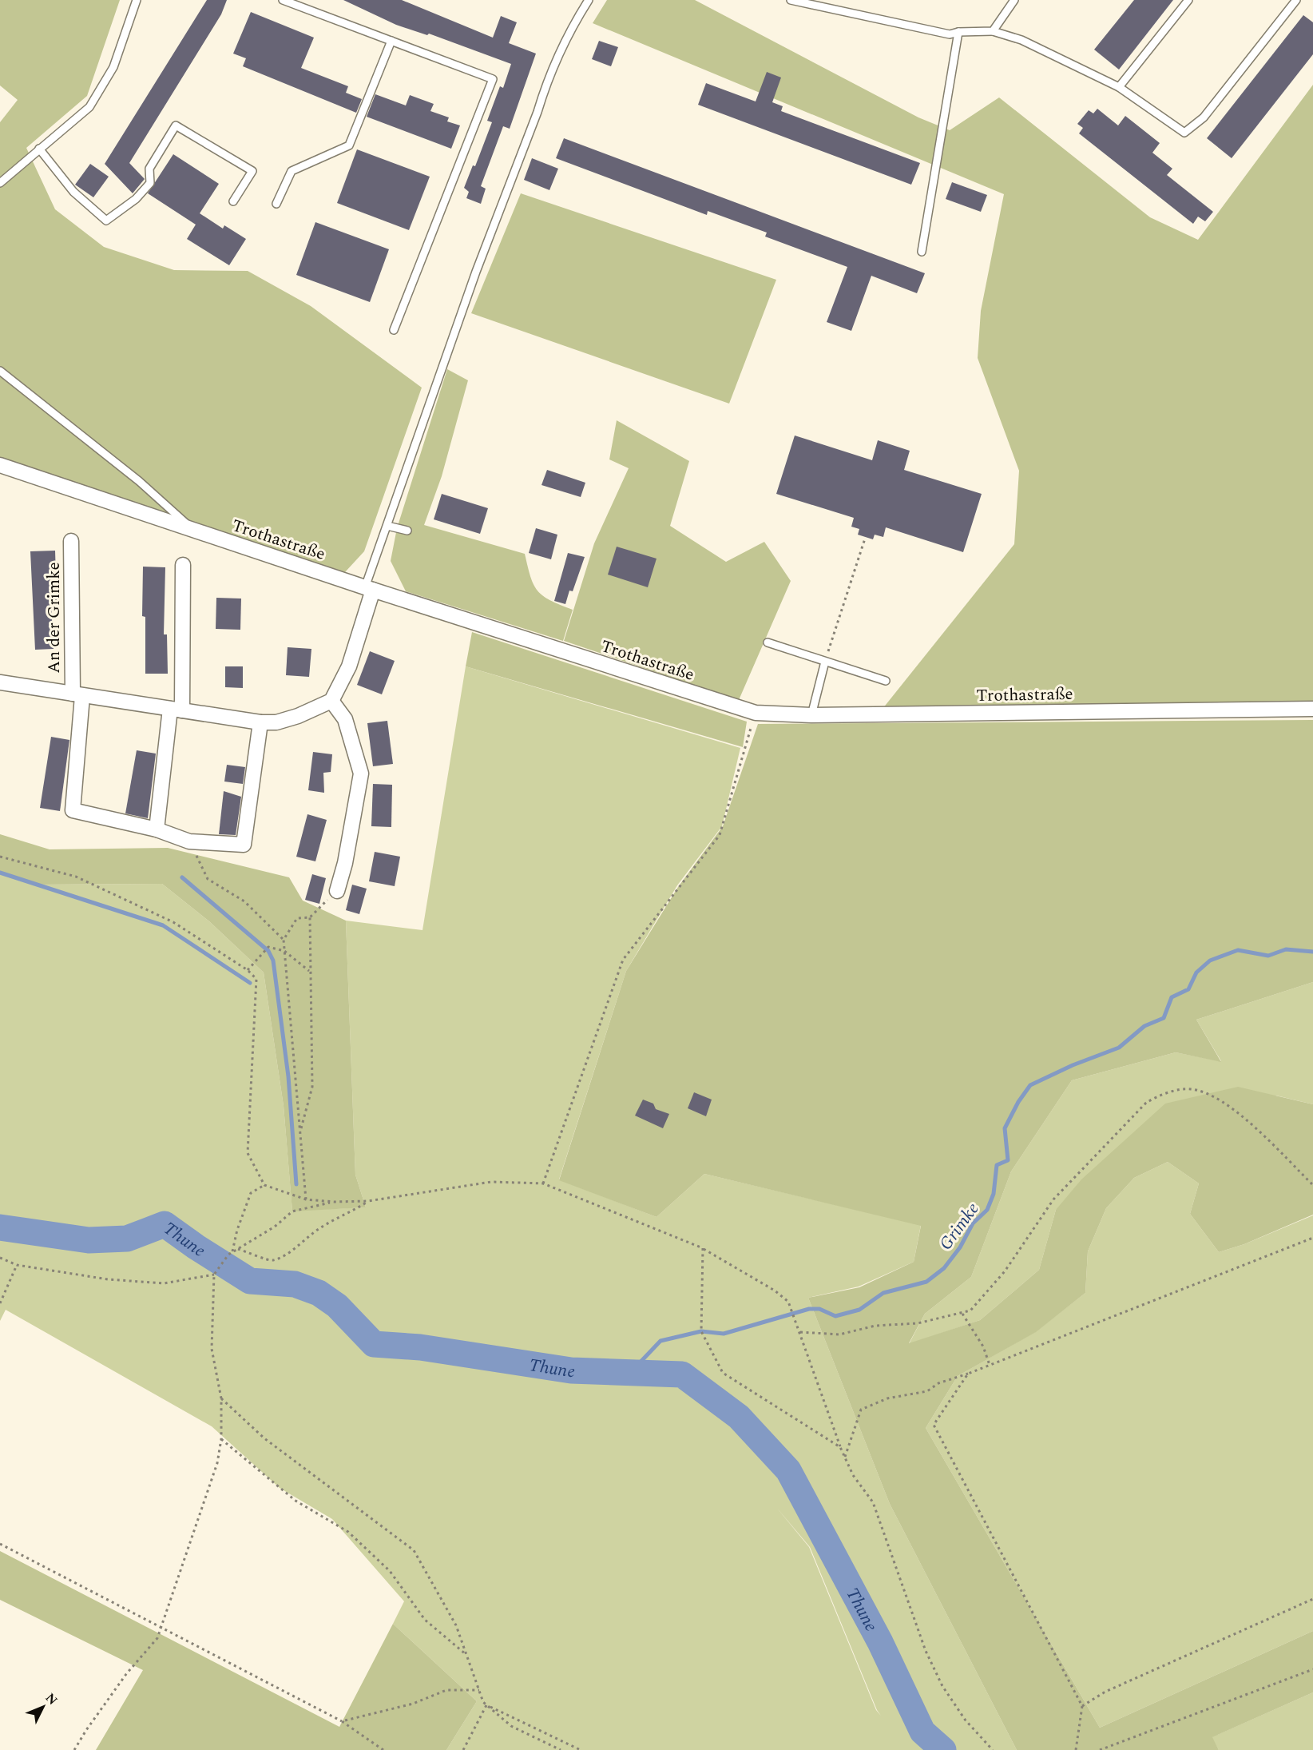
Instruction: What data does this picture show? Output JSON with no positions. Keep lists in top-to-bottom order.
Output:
{
  "streets": {
    "street": ["Trothastraße", "An der Grimke"]
  },
  "water": ["Grimke", "Thune"],
  "north": "top right"
}
